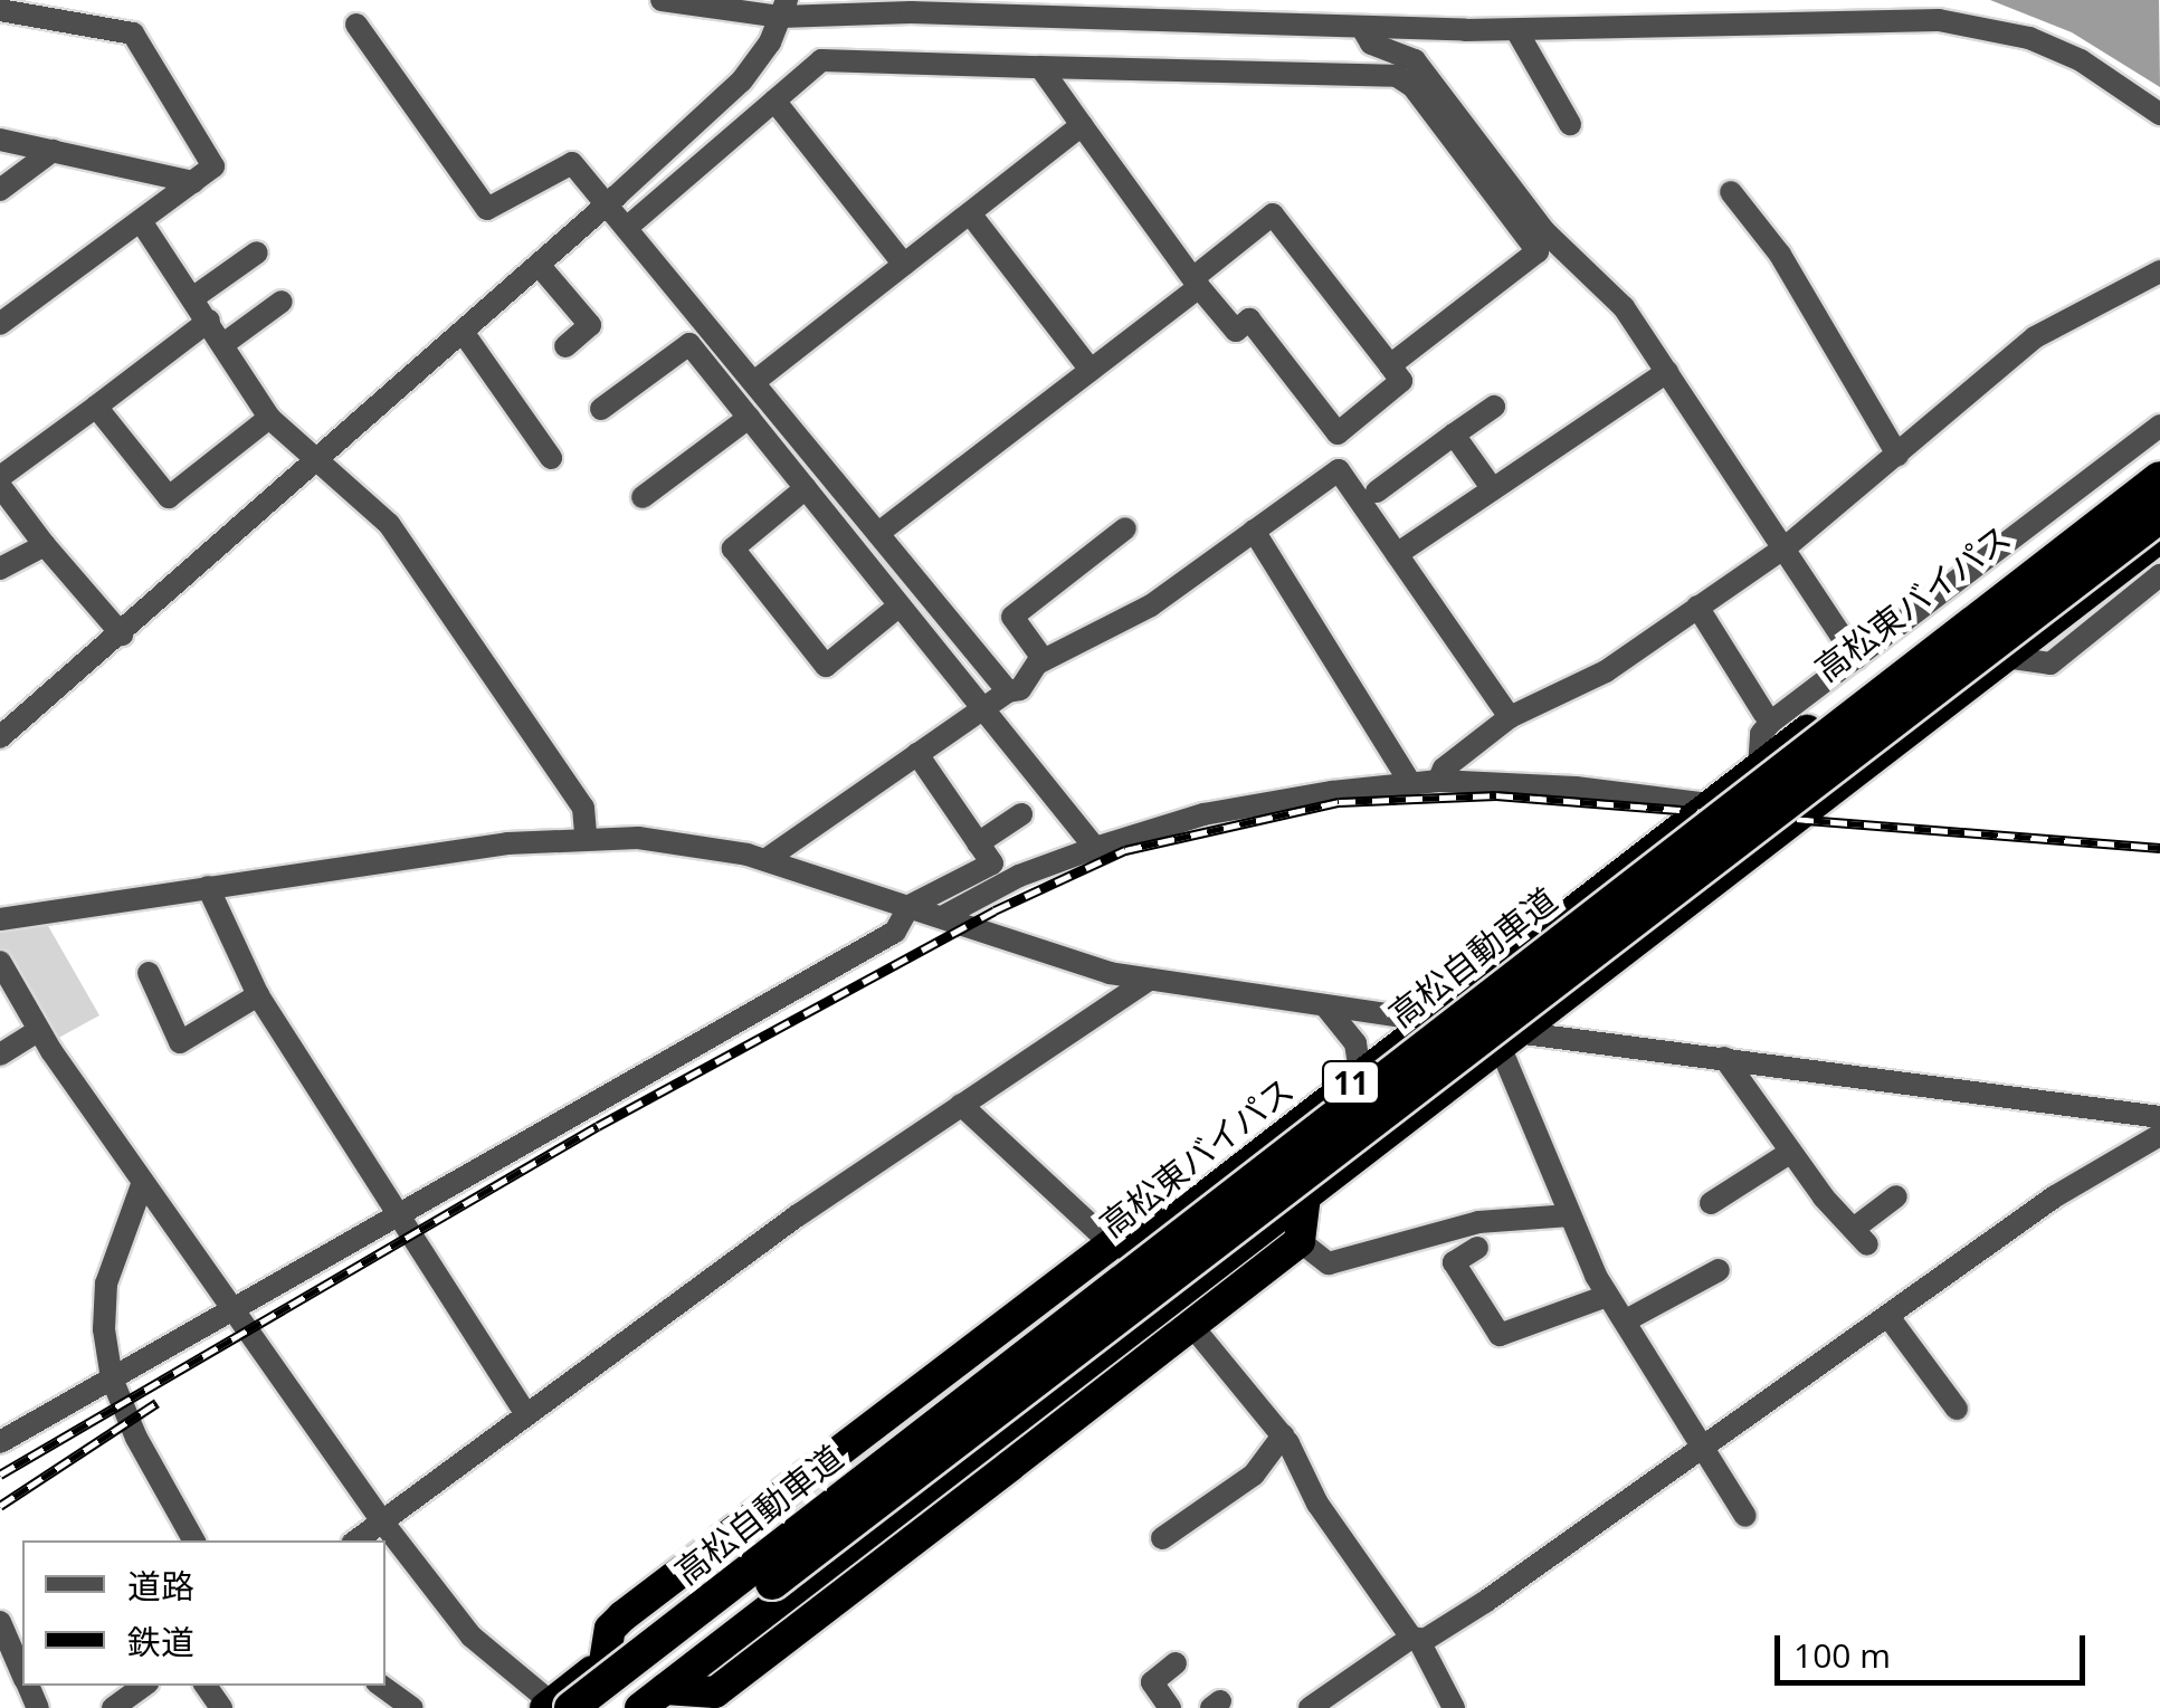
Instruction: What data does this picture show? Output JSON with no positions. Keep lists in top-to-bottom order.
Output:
{
  "streets": {
    "highway": ["高松東バイパス", "高松自動車道", "11"]
  },
  "crossings": [
    ["高松東バイパス", "高松自動車道"]
  ],
  "legend": ["道路", "鉄道"],
  "scale_bar": "100 m"
}
